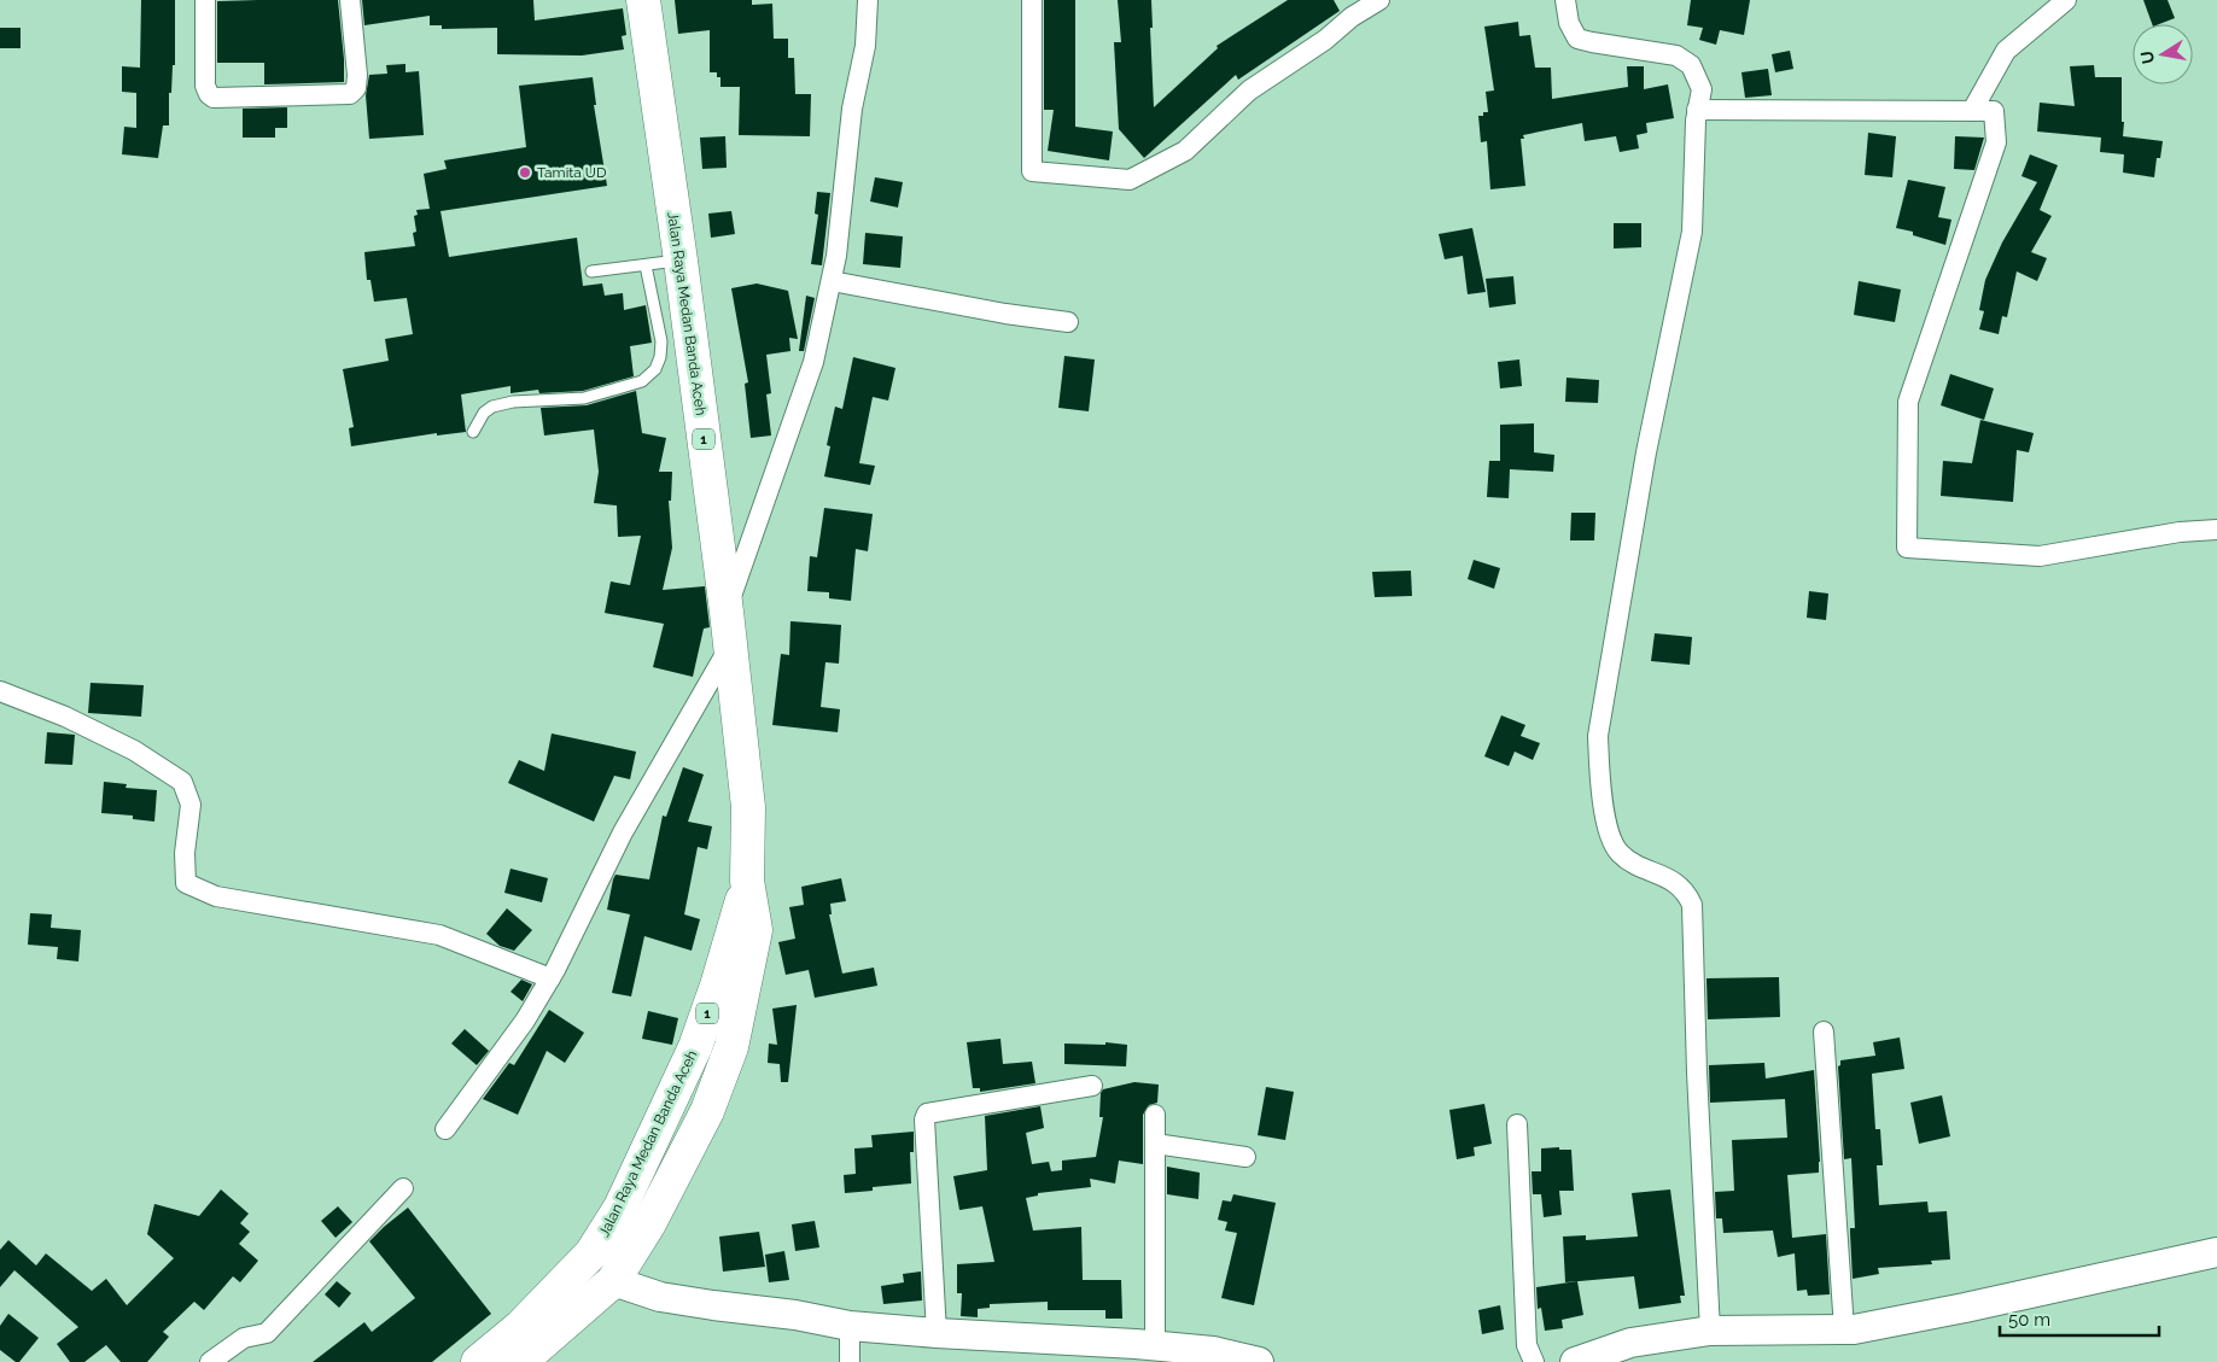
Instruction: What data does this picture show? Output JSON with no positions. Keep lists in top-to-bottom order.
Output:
{
  "streets": {
    "highway": ["Jalan Raya Medan Banda Aceh", "1"]
  },
  "places": ["Tamita UD"],
  "scale_bar": "50 m",
  "north": "left"
}
